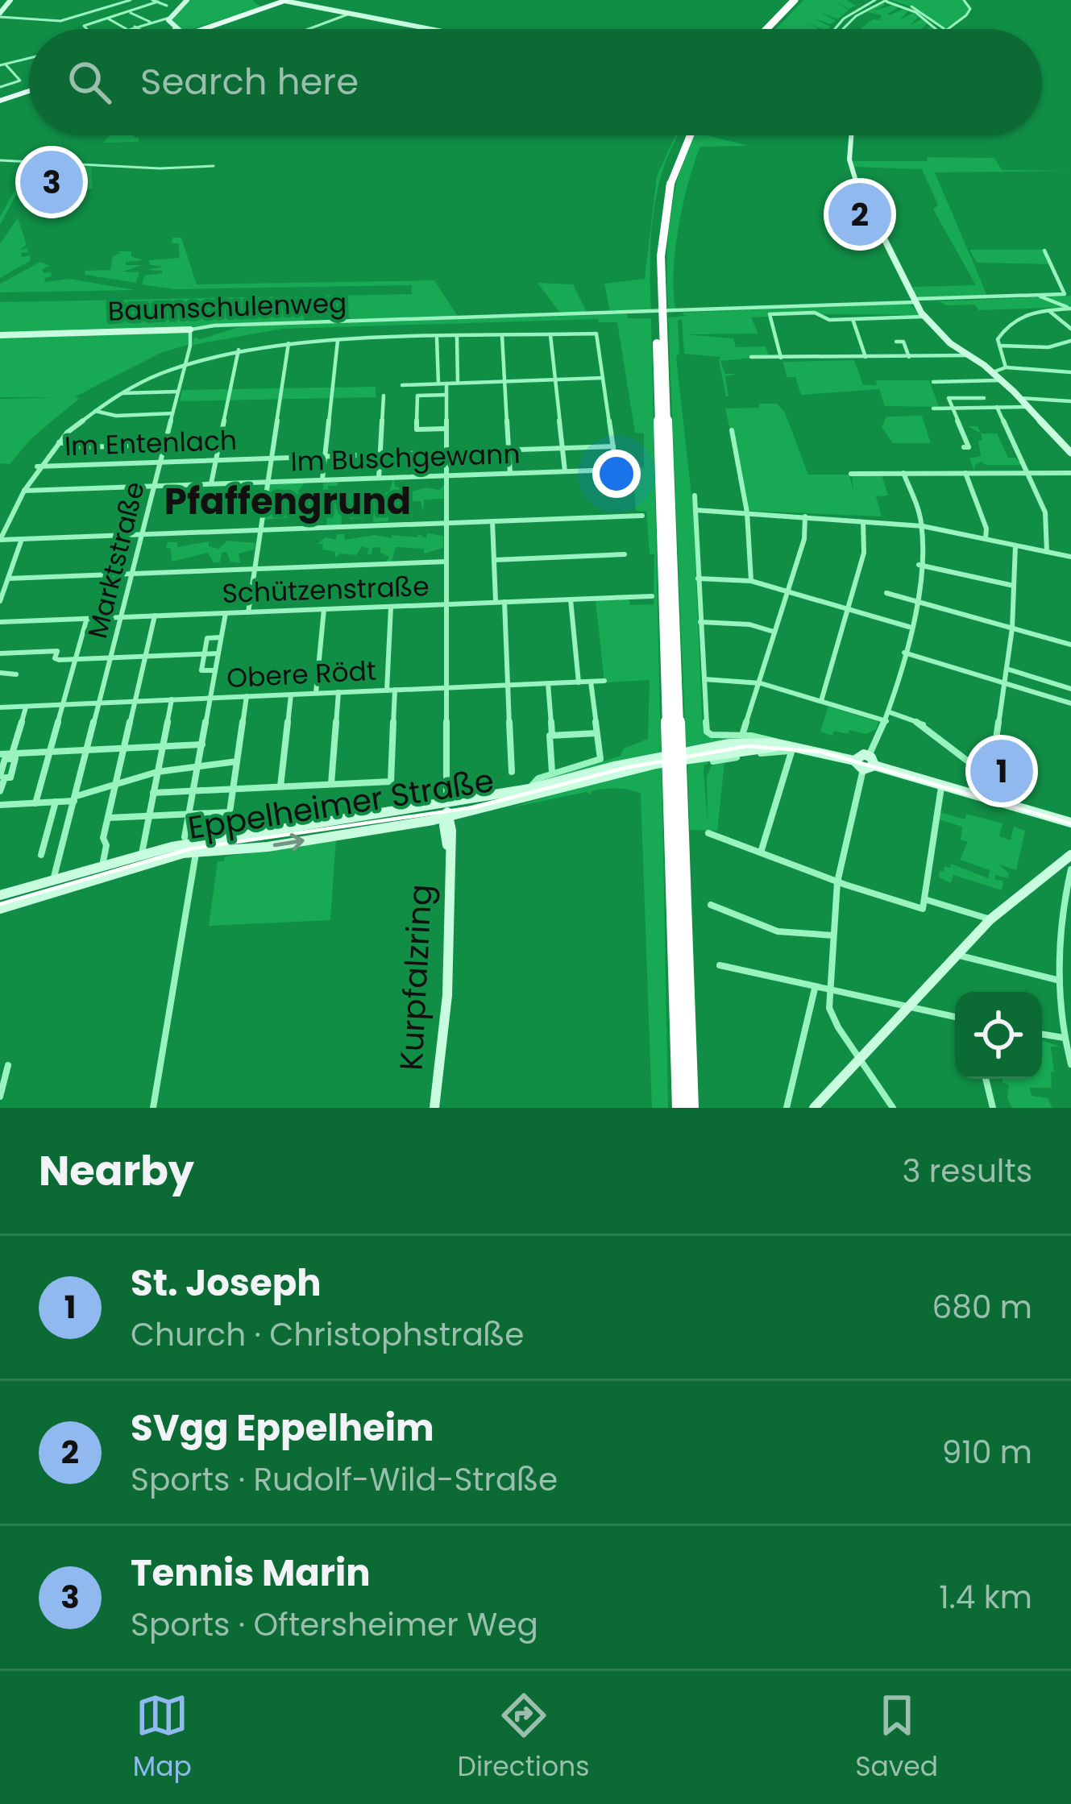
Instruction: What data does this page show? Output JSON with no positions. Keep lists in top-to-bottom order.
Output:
{
  "streets": {
    "street": [
      "Baumschulenweg",
      "Im Entenlach",
      "Im Buschgewann",
      "Marktstraße",
      "Schützenstraße",
      "Obere Rödt",
      "Eppelheimer Straße",
      "Kurpfalzring"
    ]
  },
  "crossings": [
    ["Baumschulenweg", "Marktstraße"],
    ["Im Entenlach", "Im Buschgewann"],
    ["Im Entenlach", "Marktstraße"],
    ["Im Buschgewann", "Marktstraße"],
    ["Marktstraße", "Schützenstraße"],
    ["Marktstraße", "Obere Rödt"],
    ["Marktstraße", "Eppelheimer Straße"],
    ["Eppelheimer Straße", "Kurpfalzring"]
  ],
  "districts": ["Pfaffengrund"],
  "page": {
    "search": "Search here",
    "pins": ["3", "2", "1"],
    "heading": ["Nearby", "3 results"],
    "list": [
      {
        "mark": "1",
        "name": "St. Joseph",
        "note": "Church · Christophstraße",
        "value": "680 m"
      },
      {
        "mark": "2",
        "name": "SVgg Eppelheim",
        "note": "Sports · Rudolf-Wild-Straße",
        "value": "910 m"
      },
      {
        "mark": "3",
        "name": "Tennis Marin",
        "note": "Sports · Oftersheimer Weg",
        "value": "1.4 km"
      }
    ],
    "nav": ["Map", "Directions", "Saved"]
  }
}
